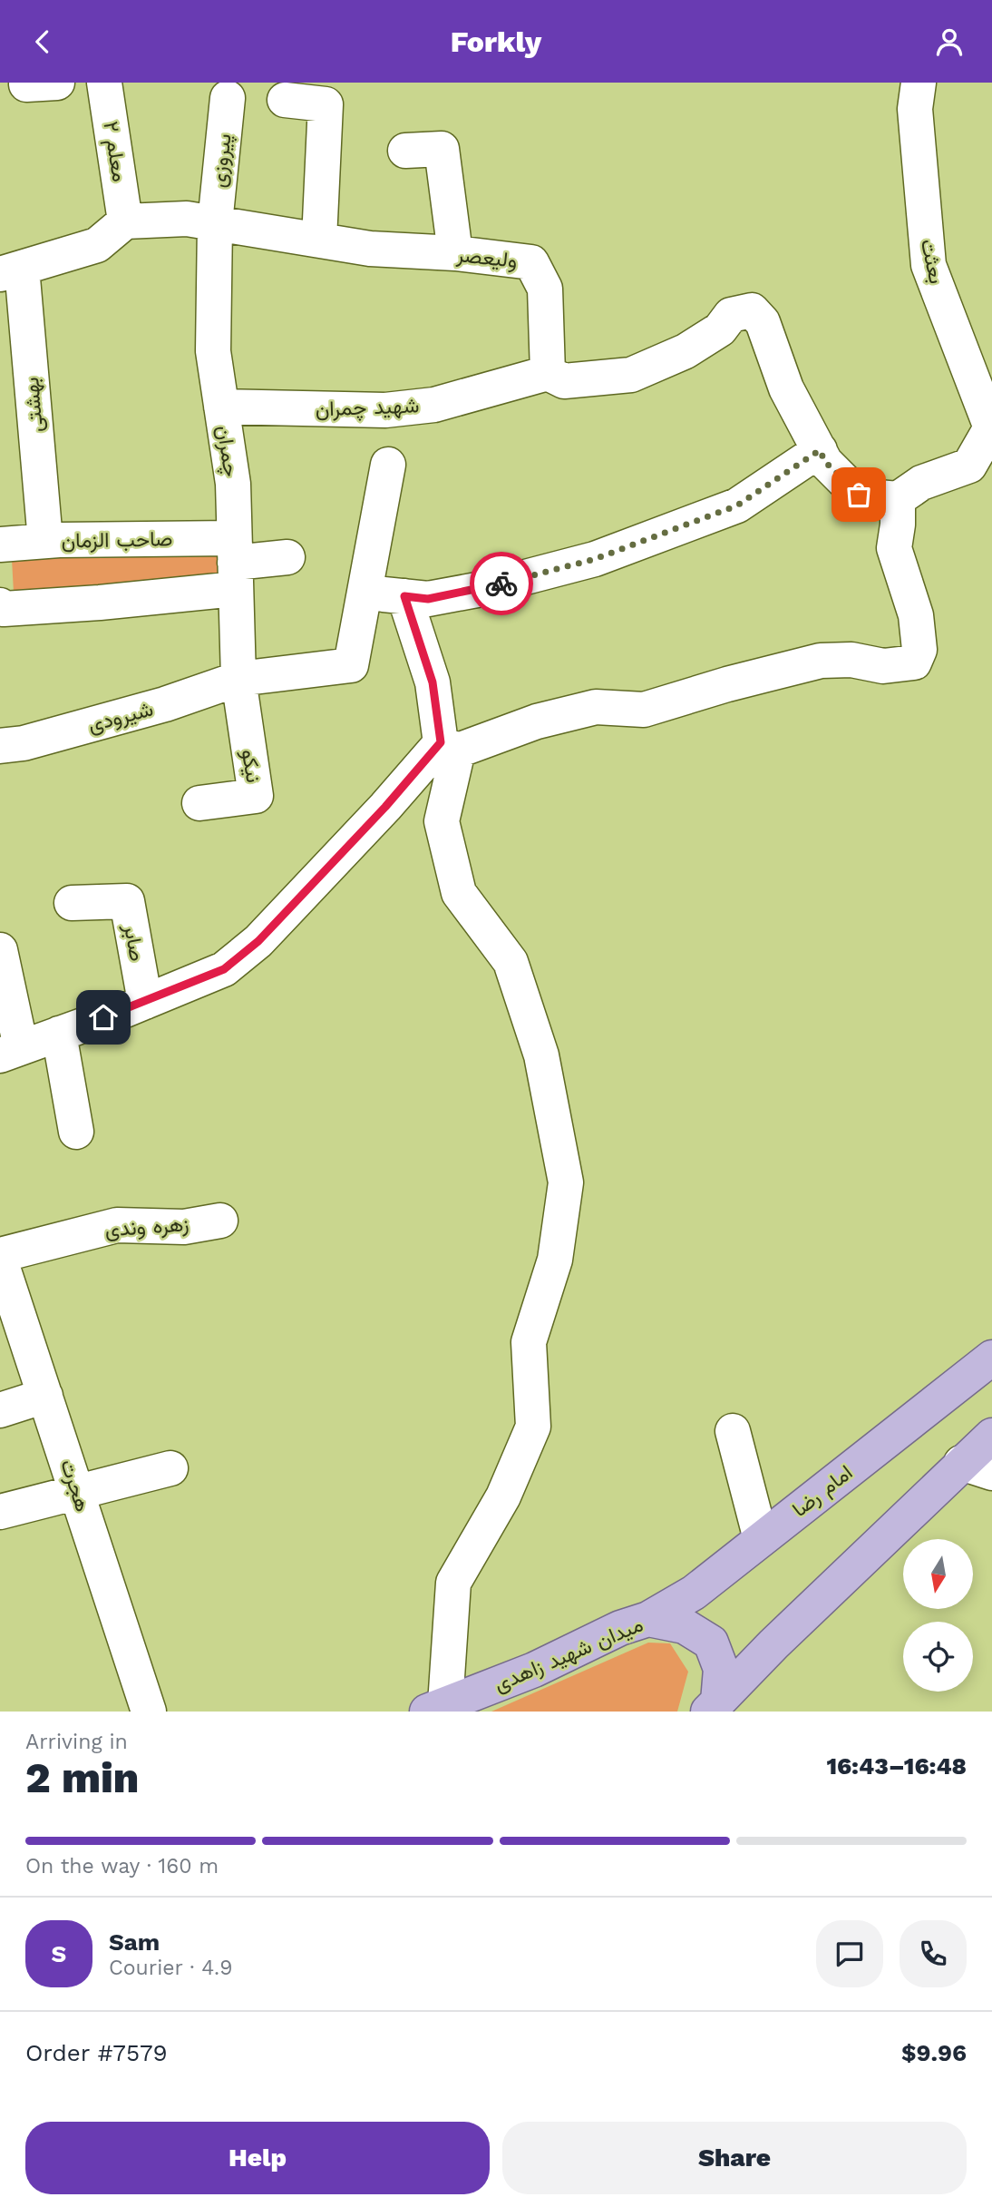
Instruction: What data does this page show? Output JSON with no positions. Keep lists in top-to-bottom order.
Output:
{
  "streets": {
    "main road": ["امام رضا", "میدان شهید زاهدی"],
    "street": [
      "معلم ۲",
      "پیروزی",
      "ولیعصر",
      "بعثت",
      "بهشتی",
      "شهید چمران",
      "چمران",
      "صاحب الزمان",
      "شیرودی",
      "نیکو",
      "صابر",
      "زهره وندی",
      "هجرت"
    ]
  },
  "crossings": [
    ["معلم ۲", "ولیعصر"],
    ["پیروزی", "ولیعصر"],
    ["پیروزی", "چمران"],
    ["ولیعصر", "شهید چمران"],
    ["ولیعصر", "چمران"],
    ["بهشتی", "صاحب الزمان"],
    ["شهید چمران", "چمران"],
    ["چمران", "صاحب الزمان"],
    ["چمران", "شیرودی"],
    ["چمران", "نیکو"],
    ["شیرودی", "نیکو"],
    ["زهره وندی", "هجرت"],
    ["امام رضا", "میدان شهید زاهدی"]
  ],
  "north": "bottom",
  "page": {
    "header": "Forkly",
    "heading": ["2 min", "Arriving in", "16:43–16:48"],
    "panel": [
      "Sam",
      "Courier · 4.9",
      "Order #7579",
      "$9.96"
    ],
    "bar": "On the way · 160 m",
    "round": "S",
    "buttons": ["Help", "Share"]
  }
}
